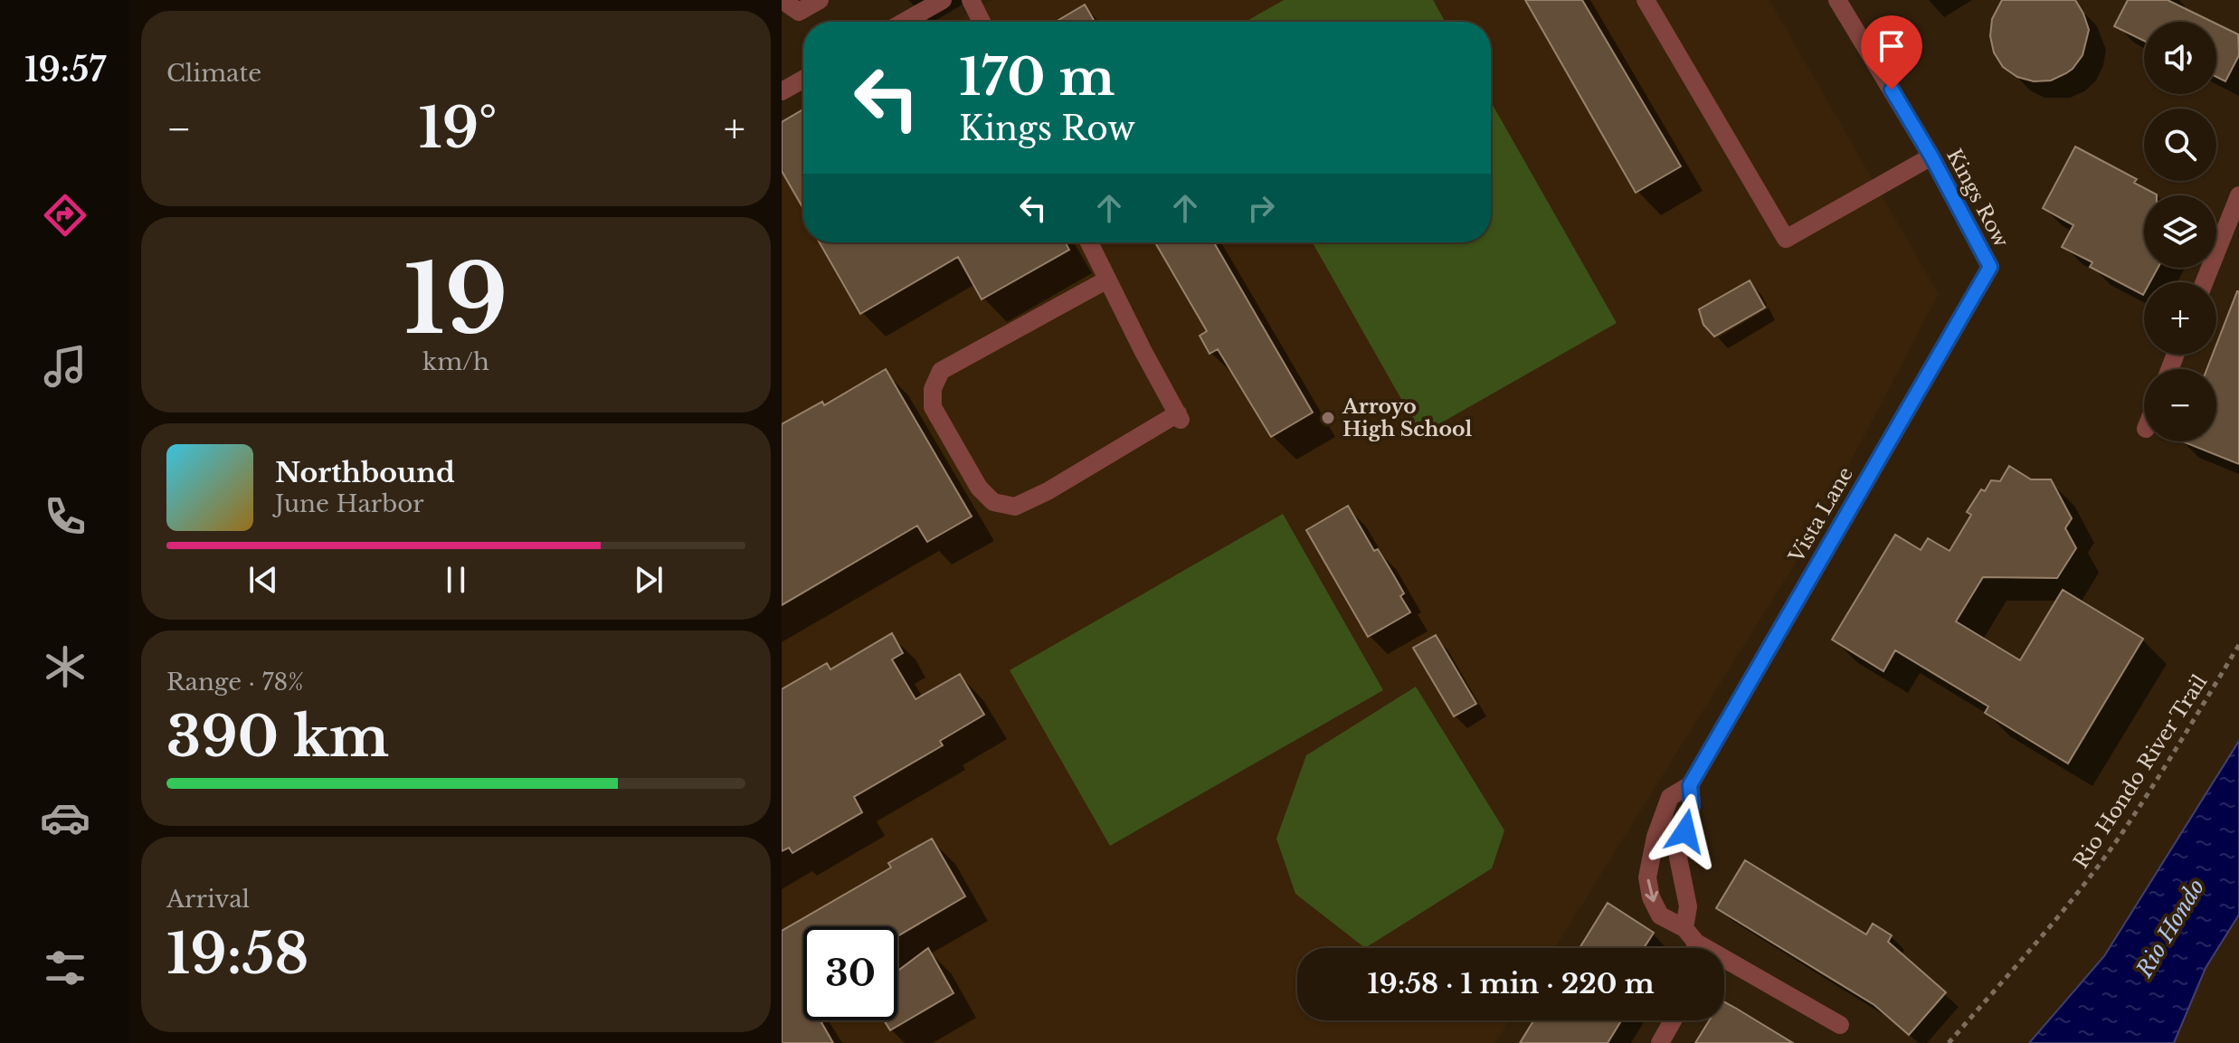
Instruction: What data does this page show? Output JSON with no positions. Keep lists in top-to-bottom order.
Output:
{
  "streets": {
    "street": ["Kings Row", "Vista Lane"],
    "path": ["Rio Hondo River Trail"]
  },
  "crossings": [
    ["Kings Row", "Vista Lane"]
  ],
  "water": ["Rio Hondo"],
  "places": ["Arroyo High School"],
  "page": {
    "tabs": "19:57",
    "tile": [
      "Climate",
      ["19", "km/h"],
      ["Range · 78%", "390 km"],
      ["Arrival", "19:58"]
    ],
    "map_buttons": ["+", "−"],
    "turn": ["170 m", "Kings Row"],
    "heat": ["−", "19°", "+"],
    "song": ["Northbound", "June Harbor"],
    "limit": "30",
    "trip": "19:58 · 1 min · 220 m"
  }
}
